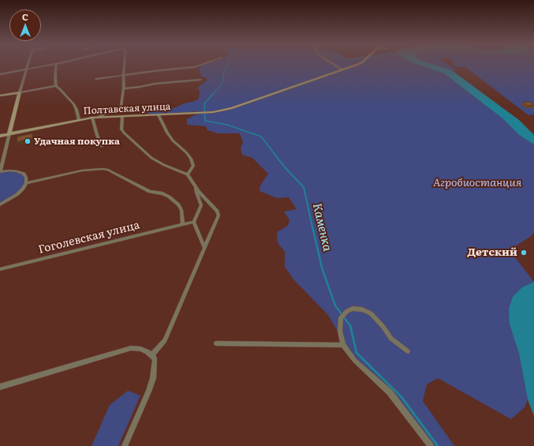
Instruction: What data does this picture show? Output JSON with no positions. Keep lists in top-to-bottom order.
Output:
{
  "streets": {
    "street": ["Полтавская улица", "Гоголевская улица"]
  },
  "water": ["Каменка"],
  "parks": ["Агробиостанция"],
  "places": ["Удачная покупка", "Детский"],
  "north": "top"
}
